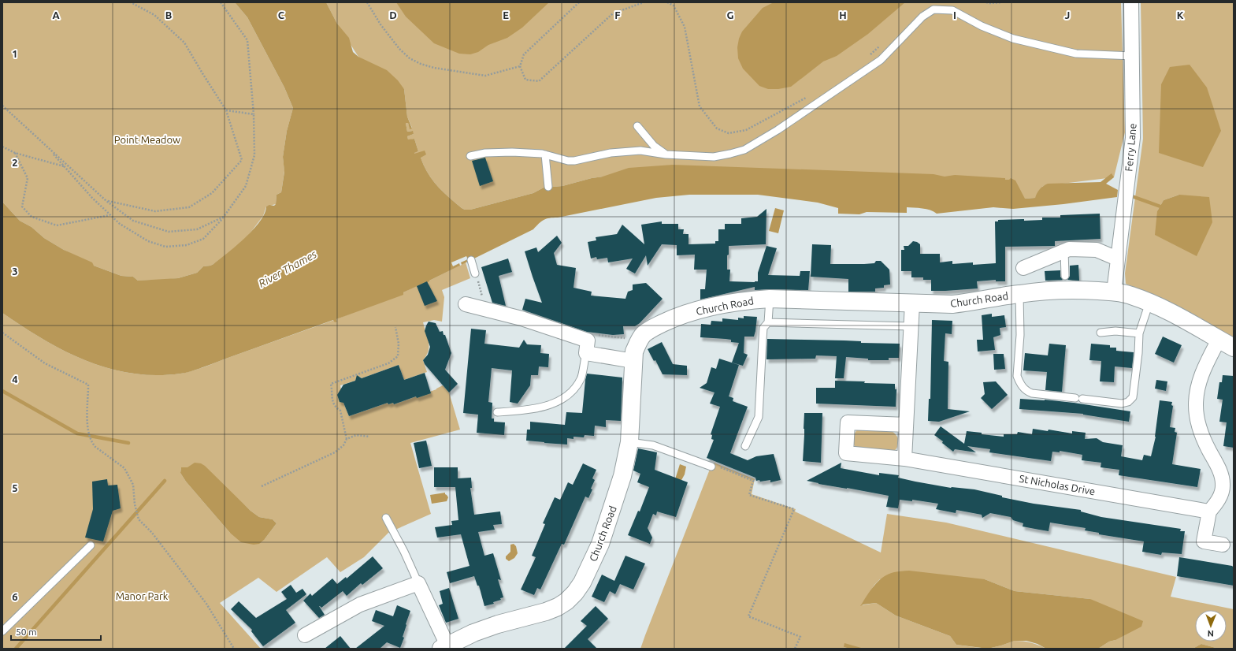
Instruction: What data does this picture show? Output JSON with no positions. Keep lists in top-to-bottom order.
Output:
{
  "streets": {
    "street": ["Ferry Lane", "Church Road", "St Nicholas Drive"]
  },
  "crossings": [
    ["Ferry Lane", "Church Road"]
  ],
  "water": ["River Thames"],
  "parks": ["Point Meadow", "Manor Park"],
  "scale_bar": "50 m",
  "north": "bottom",
  "grid": {
    "columns": [
      "A",
      "B",
      "C",
      "D",
      "E",
      "F",
      "G",
      "H",
      "I",
      "J",
      "K"
    ],
    "rows": [
      "1",
      "2",
      "3",
      "4",
      "5",
      "6"
    ]
  }
}
